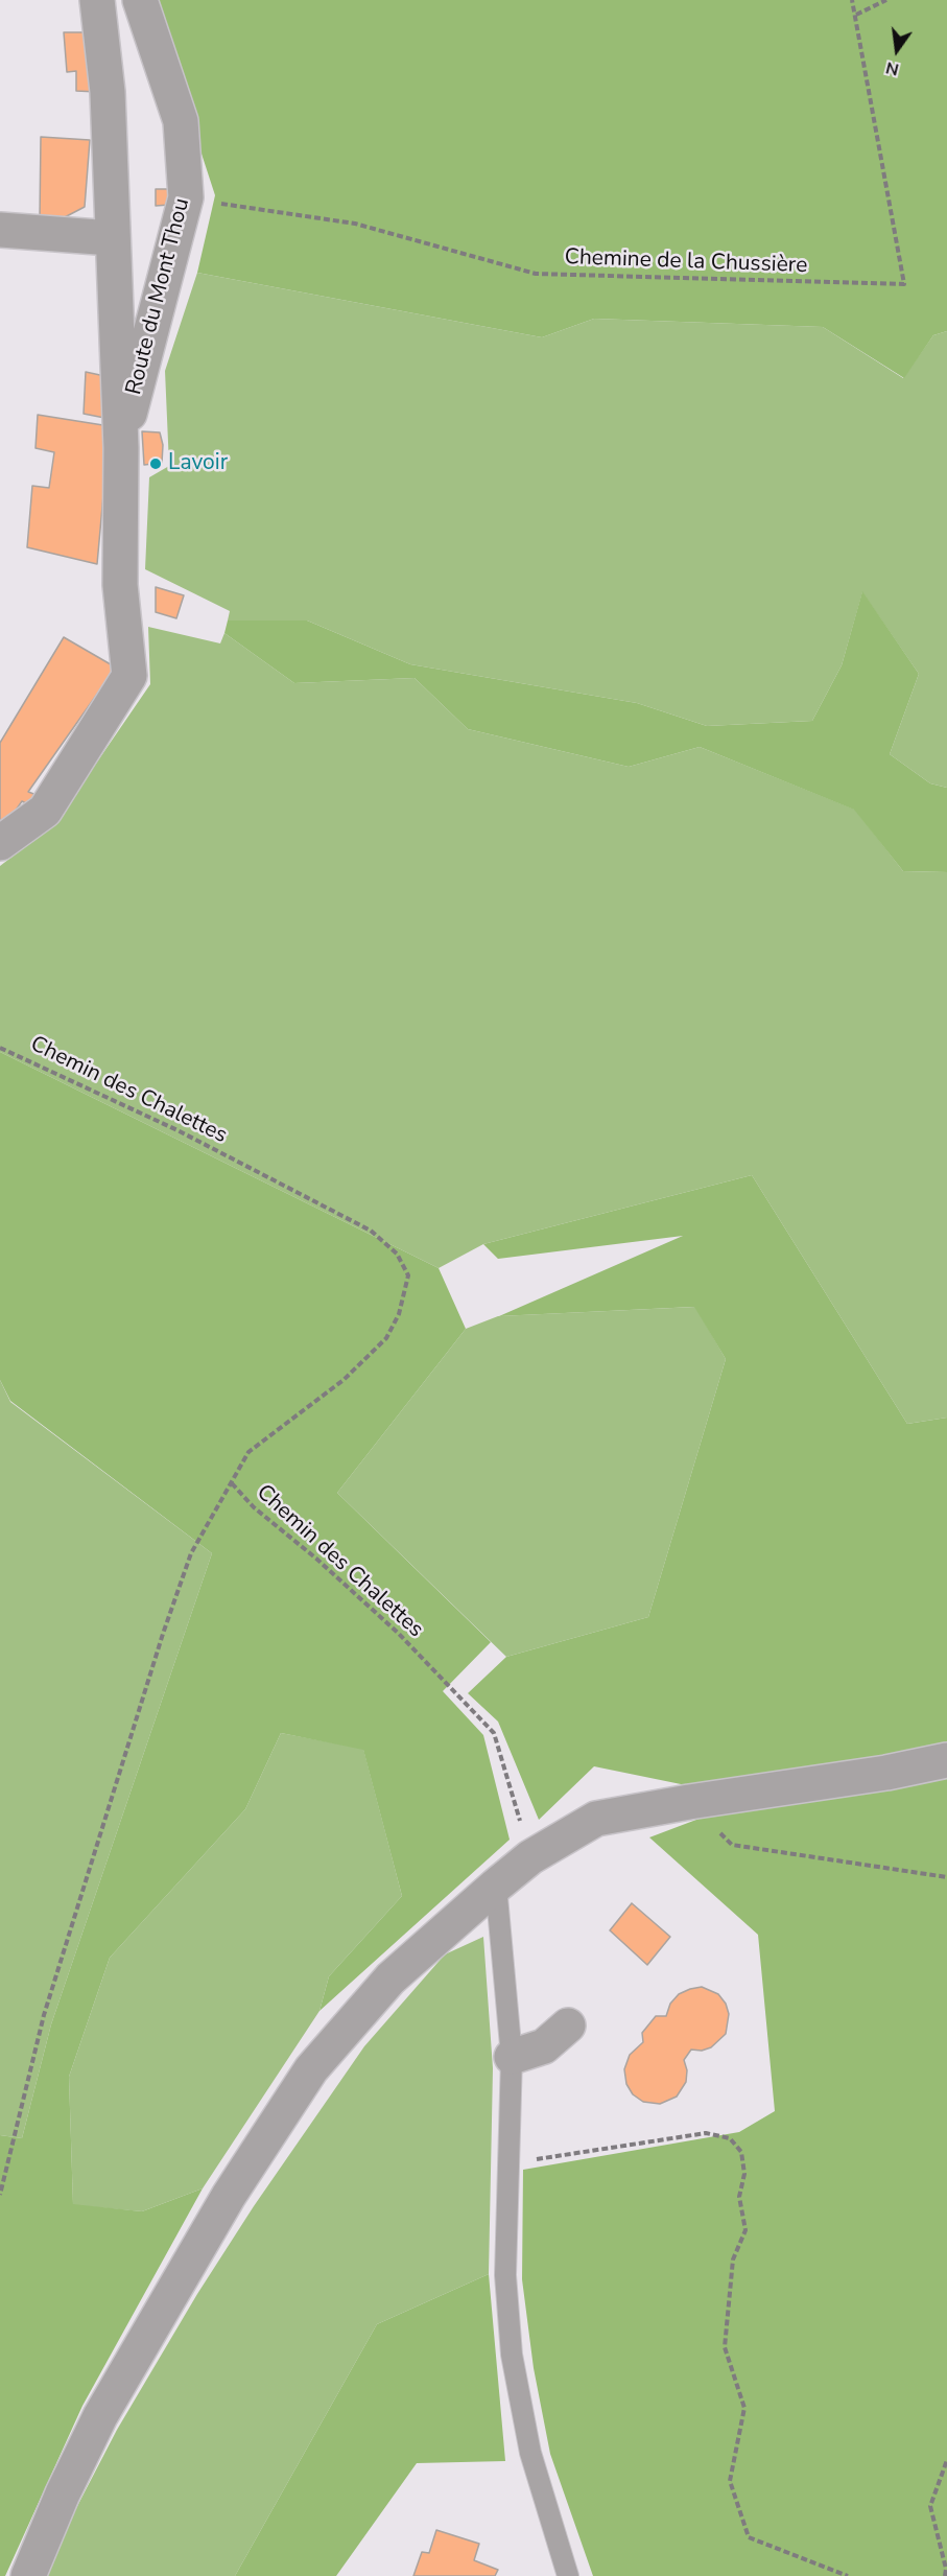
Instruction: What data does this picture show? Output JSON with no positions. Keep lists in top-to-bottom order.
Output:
{
  "streets": {
    "street": ["Route du Mont Thou"],
    "path": ["Chemine de la Chussière", "Chemin des Chalettes"]
  },
  "crossings": [
    ["Chemine de la Chussière", "Route du Mont Thou"]
  ],
  "places": ["Lavoir"],
  "north": "bottom"
}
